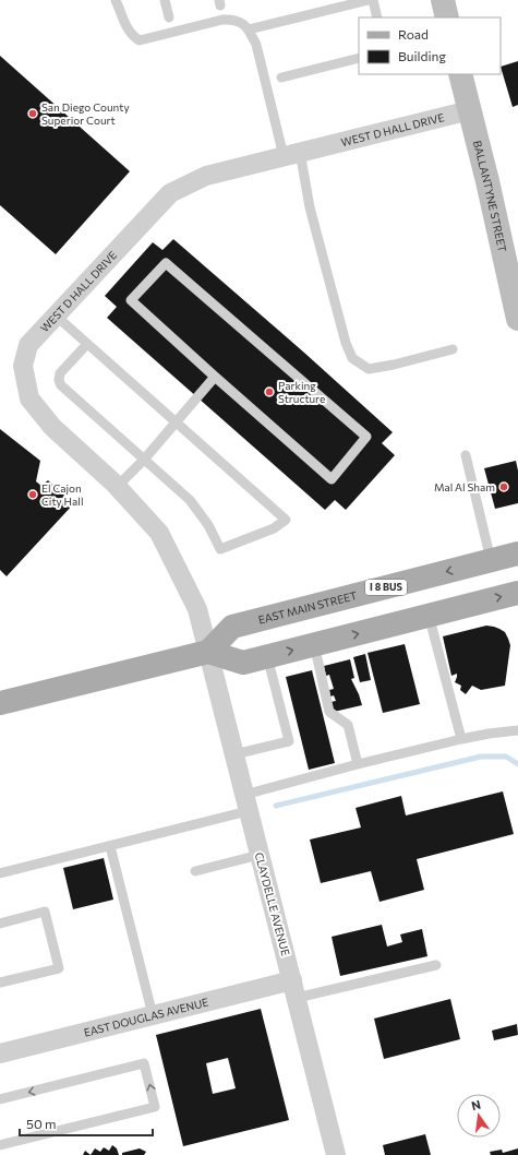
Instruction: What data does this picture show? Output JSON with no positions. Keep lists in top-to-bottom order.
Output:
{
  "streets": {
    "main road": ["BALLANTYNE STREET", "I 8 BUS", "EAST MAIN STREET"],
    "street": ["WEST D HALL DRIVE", "CLAYDELLE AVENUE", "EAST DOUGLAS AVENUE"]
  },
  "crossings": [
    ["WEST D HALL DRIVE", "BALLANTYNE STREET"],
    ["WEST D HALL DRIVE", "EAST MAIN STREET"],
    ["WEST D HALL DRIVE", "CLAYDELLE AVENUE"],
    ["EAST MAIN STREET", "CLAYDELLE AVENUE"],
    ["CLAYDELLE AVENUE", "EAST DOUGLAS AVENUE"]
  ],
  "places": [
    "San Diego County Superior Court",
    "Parking Structure",
    "Mal Al Sham",
    "El Cajon City Hall"
  ],
  "legend": ["Road", "Building"],
  "scale_bar": "50 m",
  "north": "top"
}
